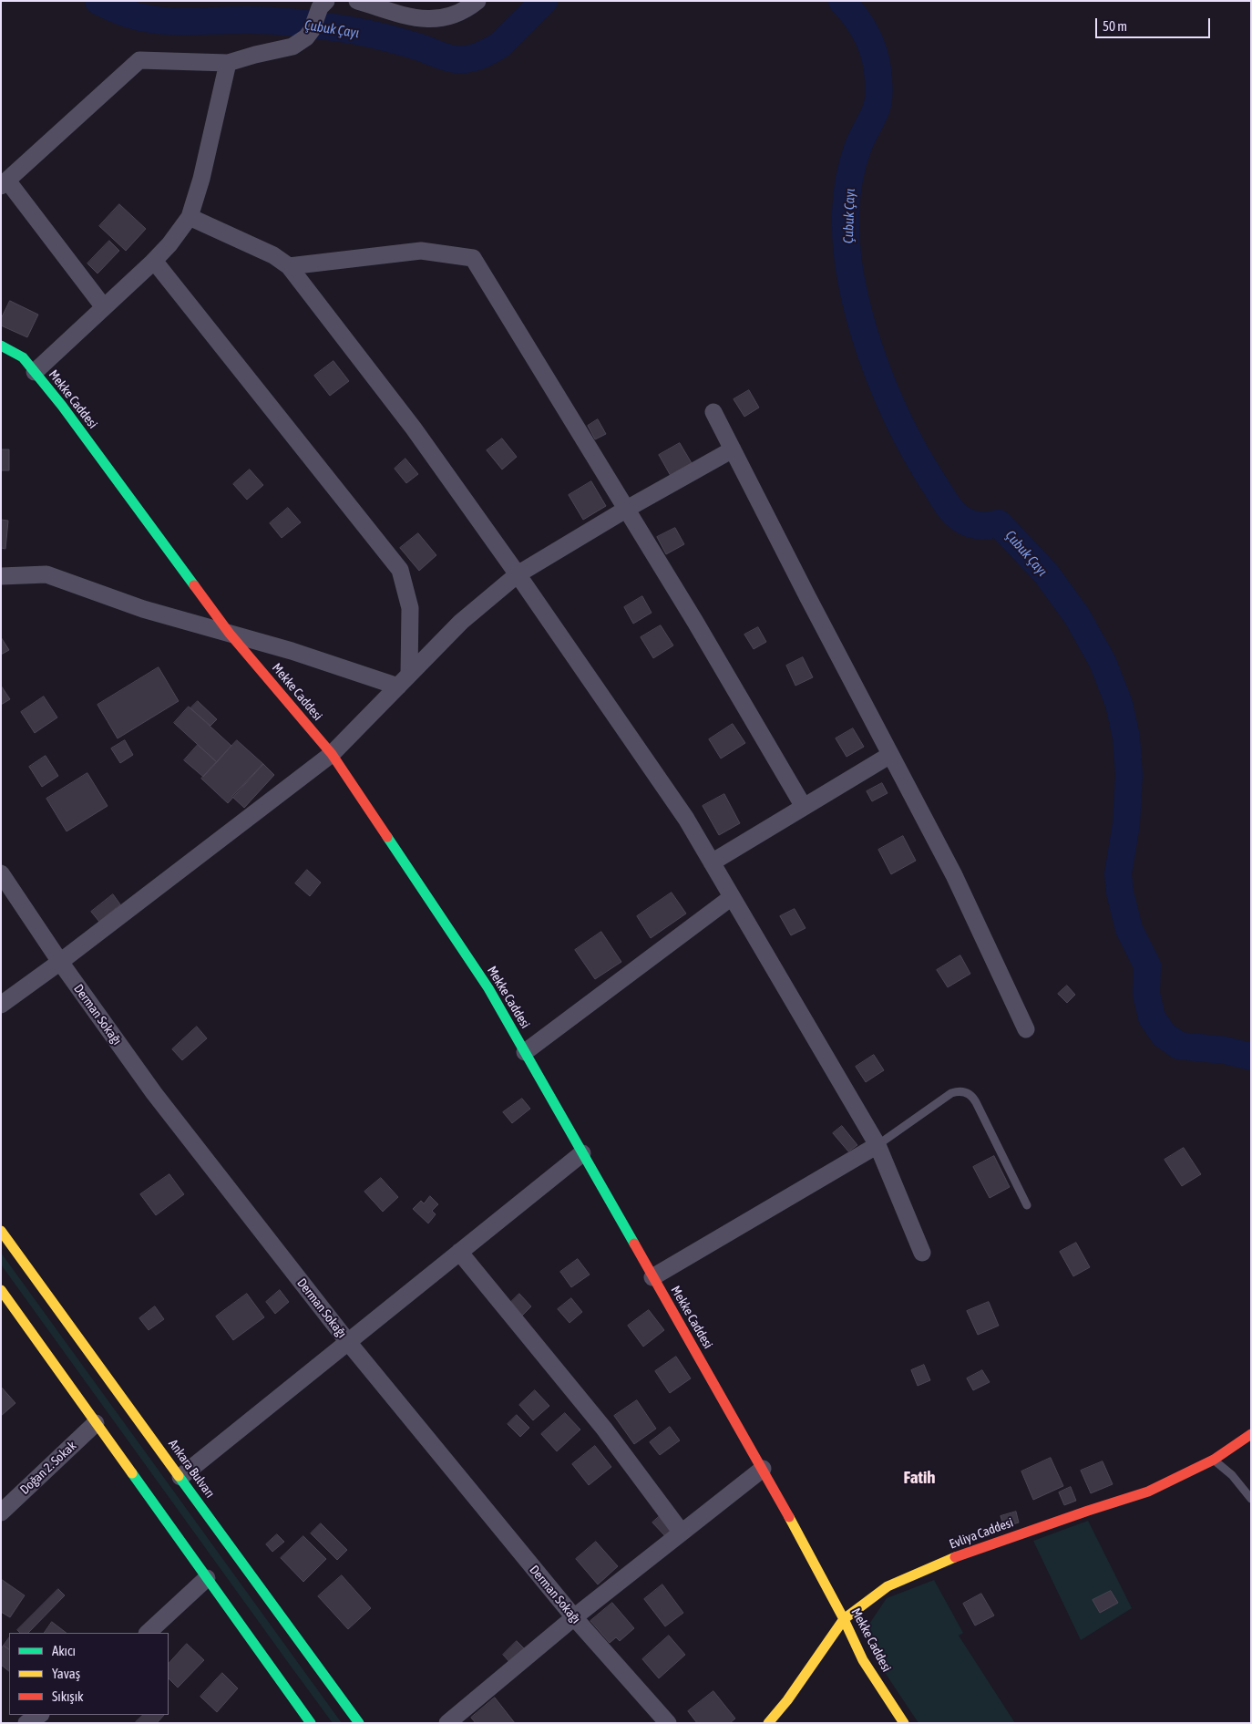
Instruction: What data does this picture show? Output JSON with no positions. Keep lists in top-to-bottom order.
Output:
{
  "streets": {
    "street": [
      "Mekke Caddesi",
      "Derman Sokağı",
      "Doğan 2. Sokak",
      "Ankara Bulvarı",
      "Evliya Caddesi"
    ]
  },
  "crossings": [
    ["Mekke Caddesi", "Evliya Caddesi"]
  ],
  "districts": ["Fatih"],
  "water": ["Çubuk Çayı"],
  "legend": ["Akıcı", "Yavaş", "Sıkışık"],
  "scale_bar": "50 m"
}
